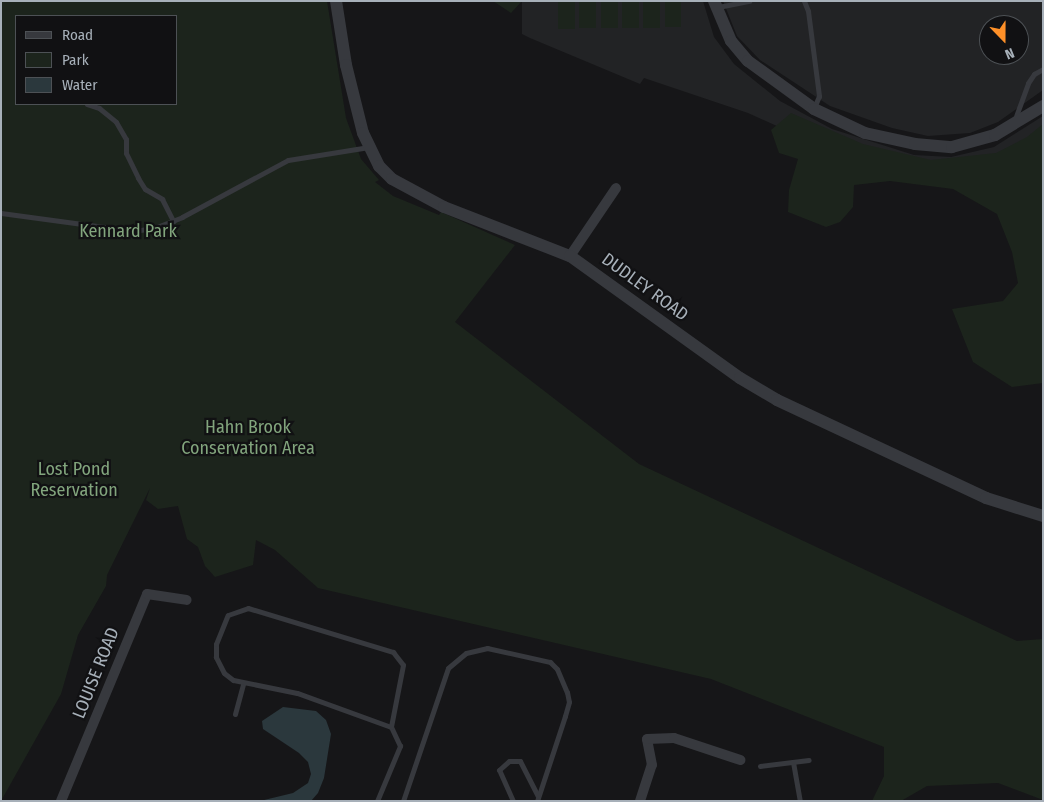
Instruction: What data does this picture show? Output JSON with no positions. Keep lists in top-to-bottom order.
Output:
{
  "streets": {
    "street": ["DUDLEY ROAD", "LOUISE ROAD"]
  },
  "parks": ["Kennard Park", "Hahn Brook Conservation Area", "Lost Pond Reservation"],
  "legend": ["Road", "Park", "Water"],
  "north": "bottom"
}
